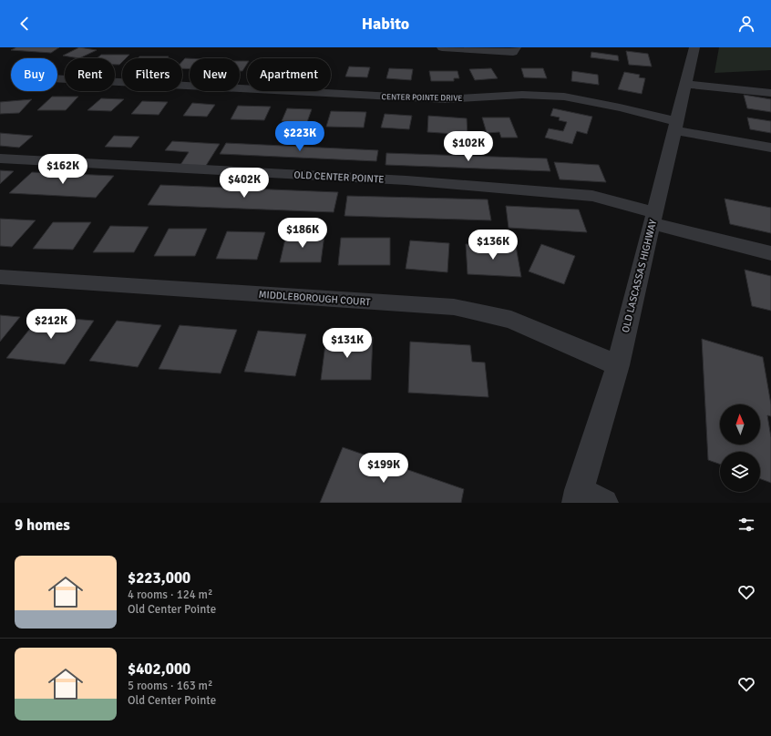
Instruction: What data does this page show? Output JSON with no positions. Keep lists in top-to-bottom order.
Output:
{
  "streets": {
    "street": [
      "CENTER POINTE DRIVE",
      "OLD CENTER POINTE",
      "OLD LASCASSAS HIGHWAY",
      "MIDDLEBOROUGH COURT"
    ]
  },
  "crossings": [
    ["CENTER POINTE DRIVE", "OLD LASCASSAS HIGHWAY"],
    ["OLD CENTER POINTE", "OLD LASCASSAS HIGHWAY"],
    ["OLD LASCASSAS HIGHWAY", "MIDDLEBOROUGH COURT"]
  ],
  "north": "top",
  "page": {
    "header": "Habito",
    "chip": [
      "Buy",
      "Rent",
      "Filters",
      "New",
      "Apartment"
    ],
    "price": [
      "$223K",
      "$102K",
      "$162K",
      "$402K",
      "$186K",
      "$136K",
      "$212K",
      "$131K",
      "$199K"
    ],
    "heading": "9 homes",
    "list": [
      {
        "name": "$223,000",
        "note": "4 rooms · 124 m² · Old Center Pointe"
      },
      {
        "name": "$402,000",
        "note": "5 rooms · 163 m² · Old Center Pointe"
      }
    ]
  }
}
